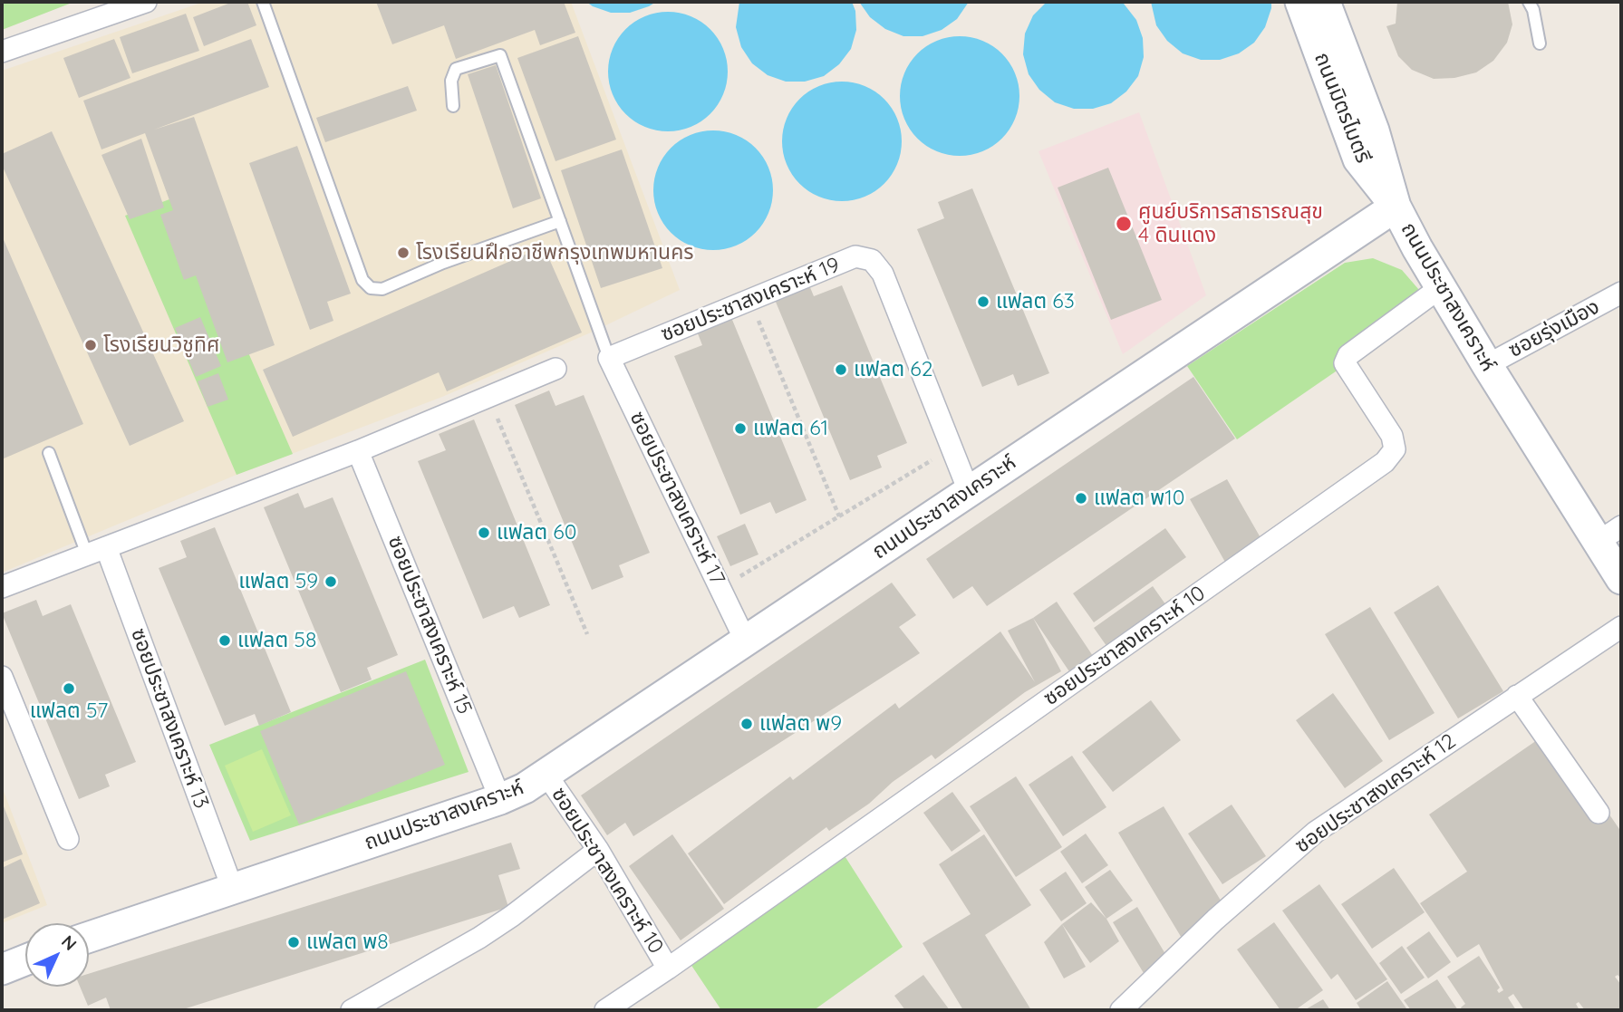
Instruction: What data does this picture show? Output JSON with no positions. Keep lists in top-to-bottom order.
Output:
{
  "streets": {
    "street": [
      "ถนนมิตรไมตรี",
      "ถนนประชาสงเคราะห์",
      "ซอยประชาสงเคราะห์ 19",
      "ซอยรุ่งเมือง",
      "ซอยประชาสงเคราะห์ 17",
      "ซอยประชาสงเคราะห์ 15",
      "ซอยประชาสงเคราะห์ 10",
      "ซอยประชาสงเคราะห์ 13",
      "ซอยประชาสงเคราะห์ 12"
    ]
  },
  "crossings": [
    ["ถนนมิตรไมตรี", "ถนนประชาสงเคราะห์"],
    ["ถนนประชาสงเคราะห์", "ซอยประชาสงเคราะห์ 19"],
    ["ถนนประชาสงเคราะห์", "ซอยรุ่งเมือง"],
    ["ถนนประชาสงเคราะห์", "ซอยประชาสงเคราะห์ 17"],
    ["ถนนประชาสงเคราะห์", "ซอยประชาสงเคราะห์ 15"],
    ["ถนนประชาสงเคราะห์", "ซอยประชาสงเคราะห์ 10"],
    ["ถนนประชาสงเคราะห์", "ซอยประชาสงเคราะห์ 13"],
    ["ซอยประชาสงเคราะห์ 19", "ซอยประชาสงเคราะห์ 17"]
  ],
  "places": [
    "ศูนย์บริการสาธารณสุข 4 ดินแดง",
    "โรงเรียนฝึกอาชีพกรุงเทพมหานคร",
    "แฟลต 63",
    "โรงเรียนวิชูทิศ",
    "แฟลต 62",
    "แฟลต 61",
    "แฟลต พ10",
    "แฟลต 60",
    "แฟลต 59",
    "แฟลต 58",
    "แฟลต 57",
    "แฟลต พ9",
    "แฟลต พ8"
  ],
  "north": "top right"
}
